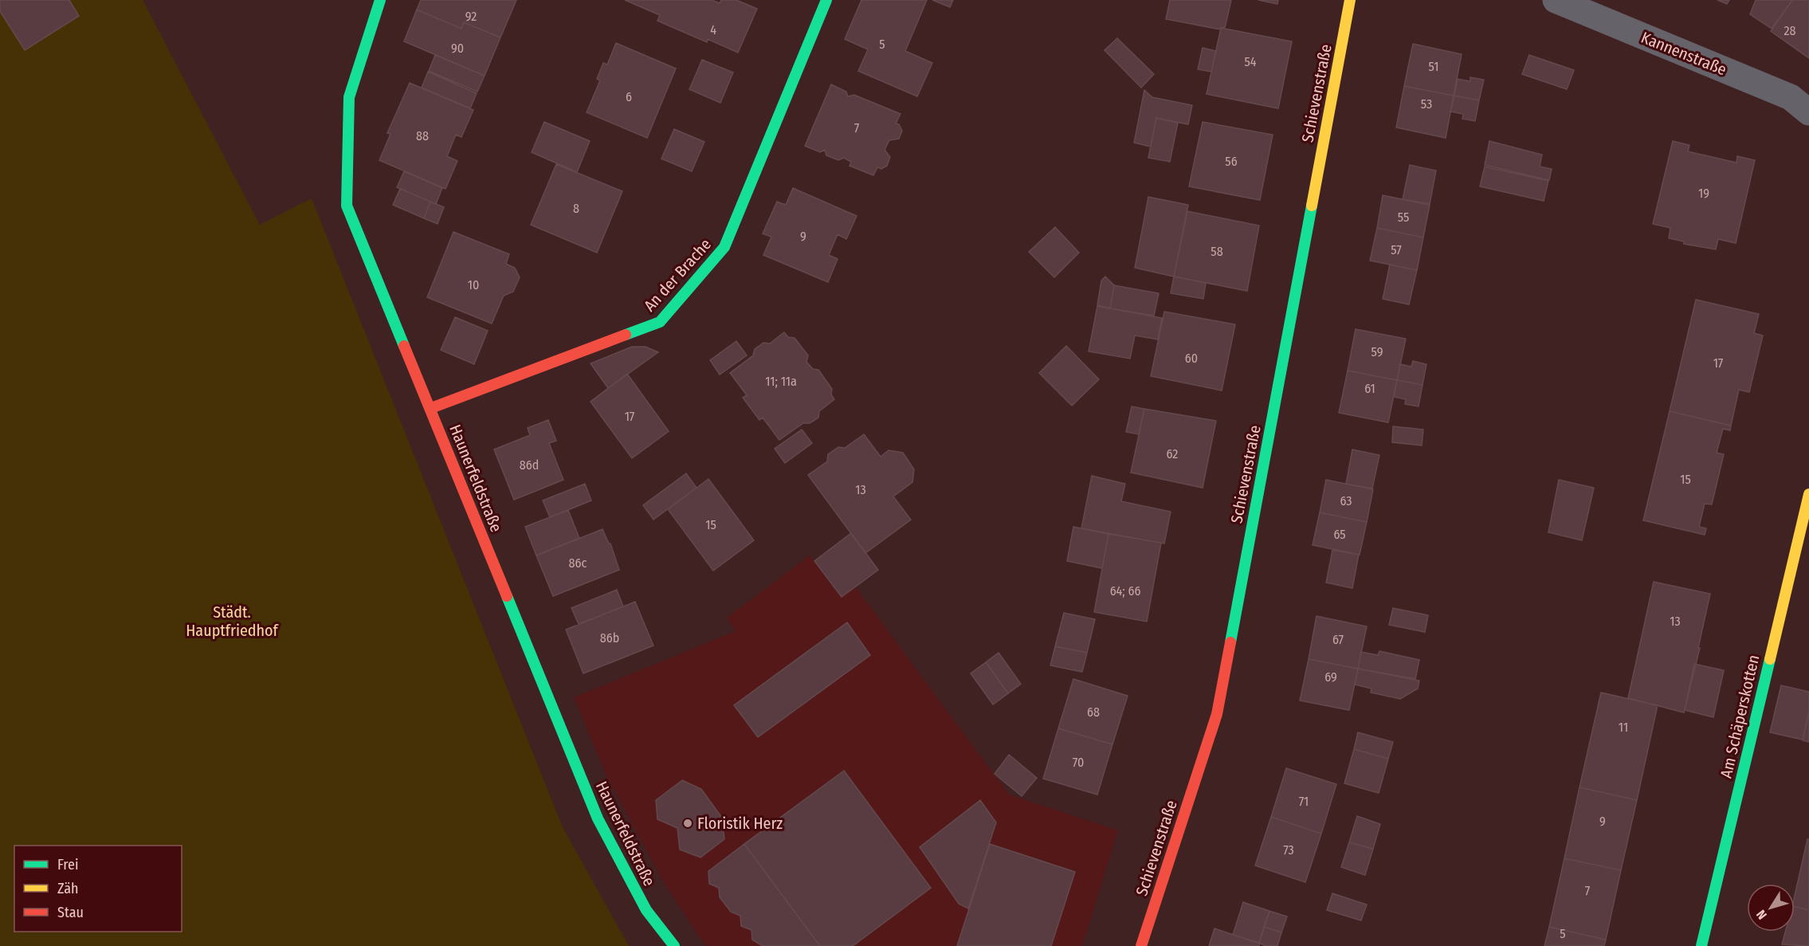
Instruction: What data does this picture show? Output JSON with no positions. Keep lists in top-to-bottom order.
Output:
{
  "streets": {
    "street": [
      "Kannenstraße",
      "Schievenstraße",
      "An der Brache",
      "Haunerfeldstraße",
      "Am Schäperskotten"
    ]
  },
  "crossings": [
    ["An der Brache", "Haunerfeldstraße"]
  ],
  "parks": ["Städt. Hauptfriedhof"],
  "places": ["Floristik Herz"],
  "house_numbers": [
    "92",
    "4",
    "28",
    "5",
    "90",
    "54",
    "51",
    "6",
    "53",
    "7",
    "88",
    "56",
    "19",
    "8",
    "55",
    "9",
    "57",
    "58",
    "10",
    "59",
    "60",
    "17",
    "11; 11a",
    "61",
    "17",
    "62",
    "86d",
    "15",
    "13",
    "63",
    "15",
    "65",
    "86c",
    "64; 66",
    "13",
    "86b",
    "67",
    "69",
    "68",
    "11",
    "70",
    "71",
    "9",
    "73",
    "7",
    "5"
  ],
  "legend": ["Frei", "Zäh", "Stau"],
  "north": "bottom left"
}
